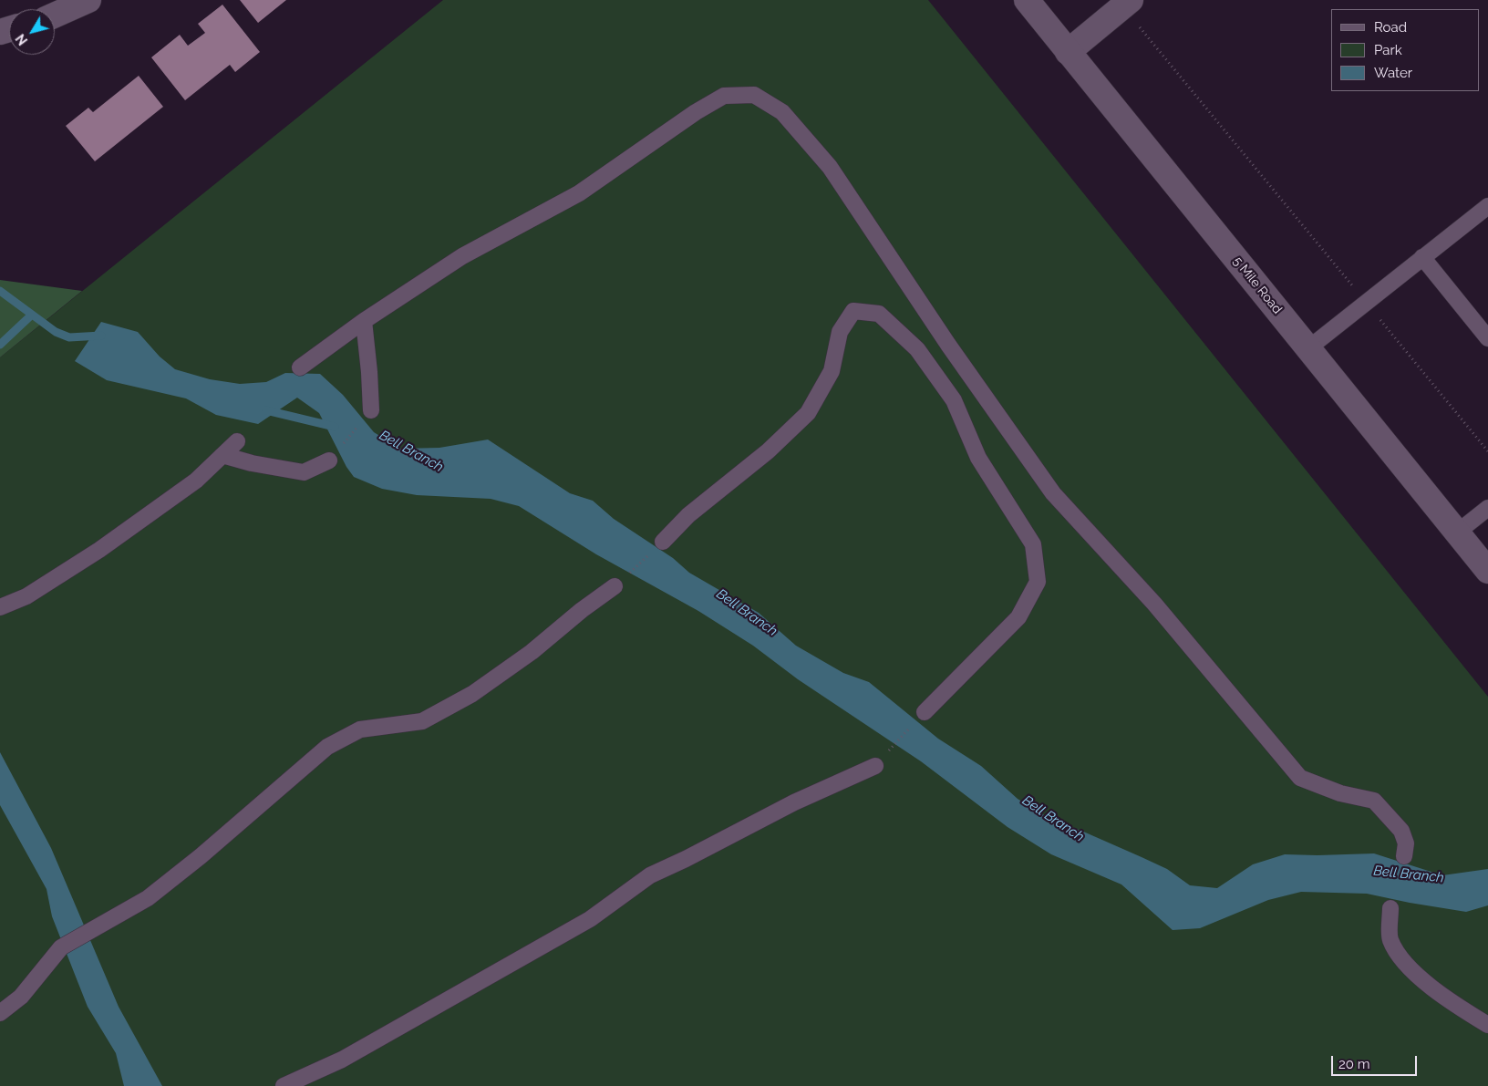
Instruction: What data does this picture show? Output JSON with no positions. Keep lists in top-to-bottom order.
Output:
{
  "streets": {
    "main road": ["5 Mile Road"]
  },
  "water": ["Bell Branch"],
  "legend": ["Road", "Park", "Water"],
  "scale_bar": "20 m",
  "north": "bottom left"
}
